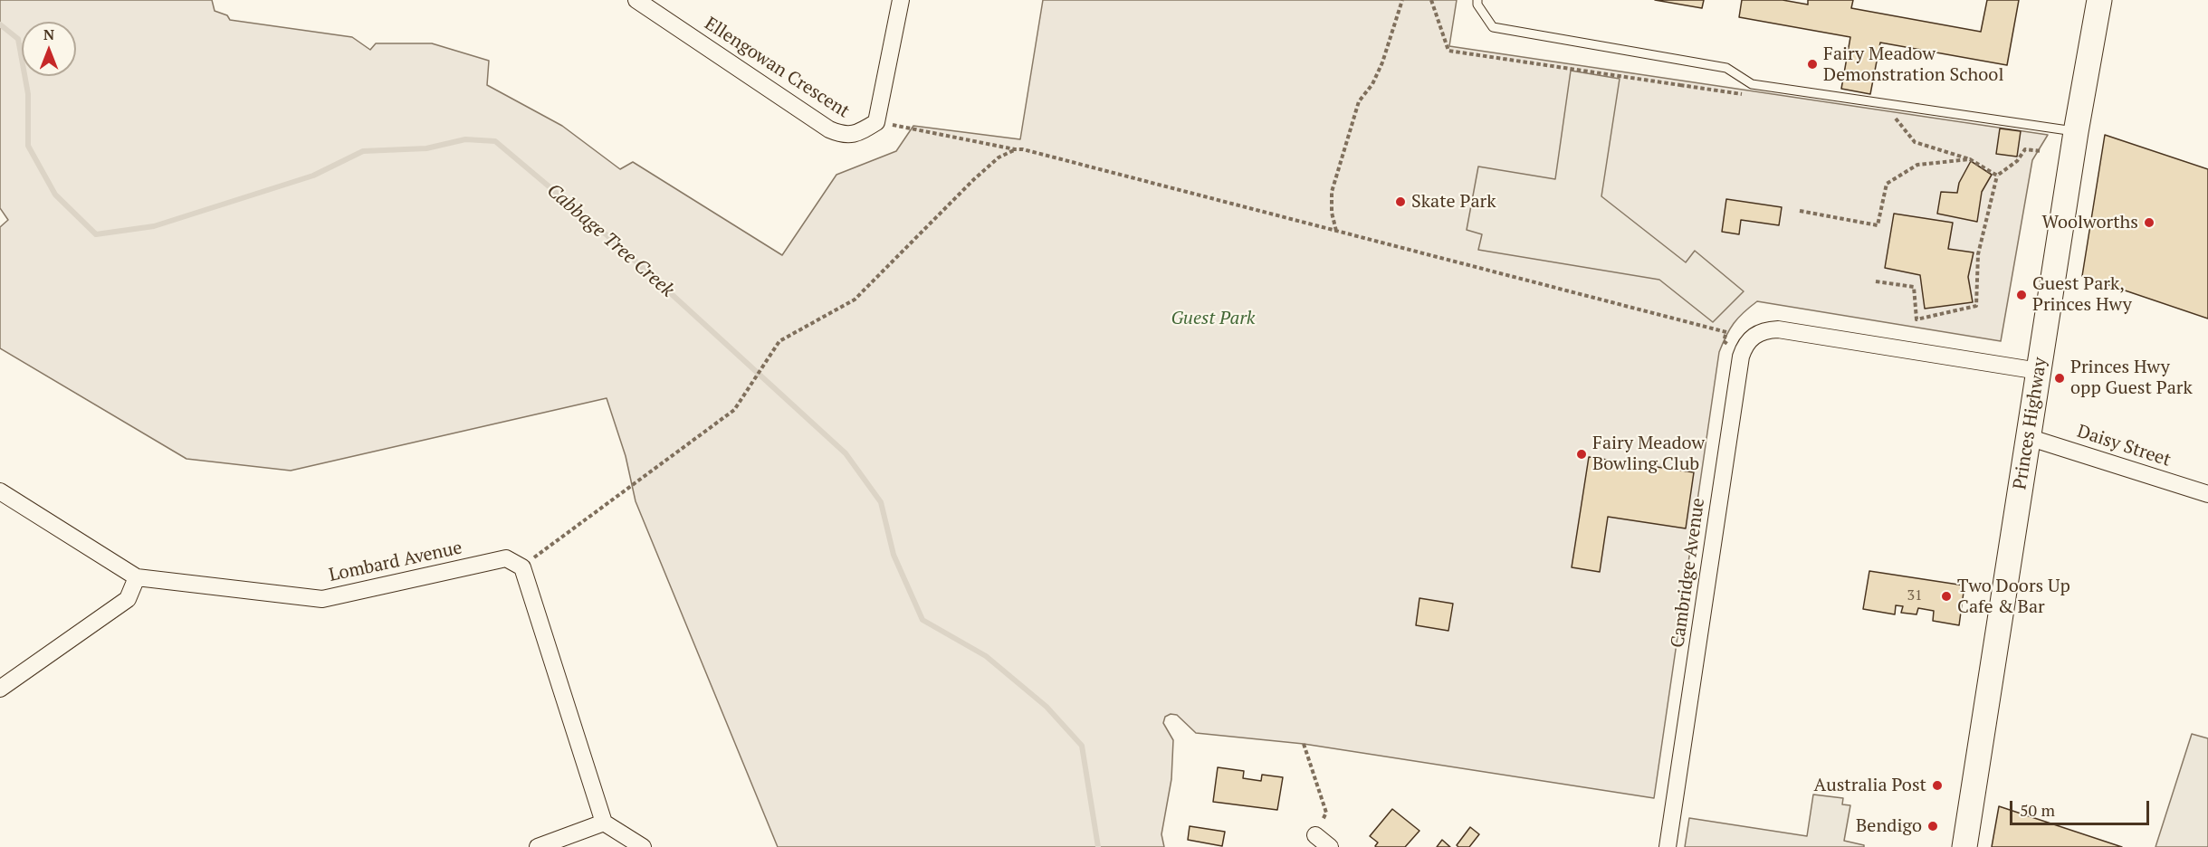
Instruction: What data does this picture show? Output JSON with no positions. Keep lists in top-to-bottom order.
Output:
{
  "streets": {
    "main road": ["Princes Highway"],
    "street": [
      "Ellengowan Crescent",
      "Daisy Street",
      "Lombard Avenue",
      "Cambridge Avenue"
    ]
  },
  "crossings": [
    ["Princes Highway", "Daisy Street"],
    ["Princes Highway", "Cambridge Avenue"]
  ],
  "water": ["Cabbage Tree Creek"],
  "parks": ["Guest Park"],
  "places": [
    "Fairy Meadow Demonstration School",
    "Skate Park",
    "Woolworths",
    "Guest Park, Princes Hwy",
    "Princes Hwy opp Guest Park",
    "Fairy Meadow Bowling Club",
    "Two Doors Up Cafe & Bar",
    "Australia Post",
    "Bendigo"
  ],
  "house_numbers": ["31"],
  "scale_bar": "50 m",
  "north": "top"
}
